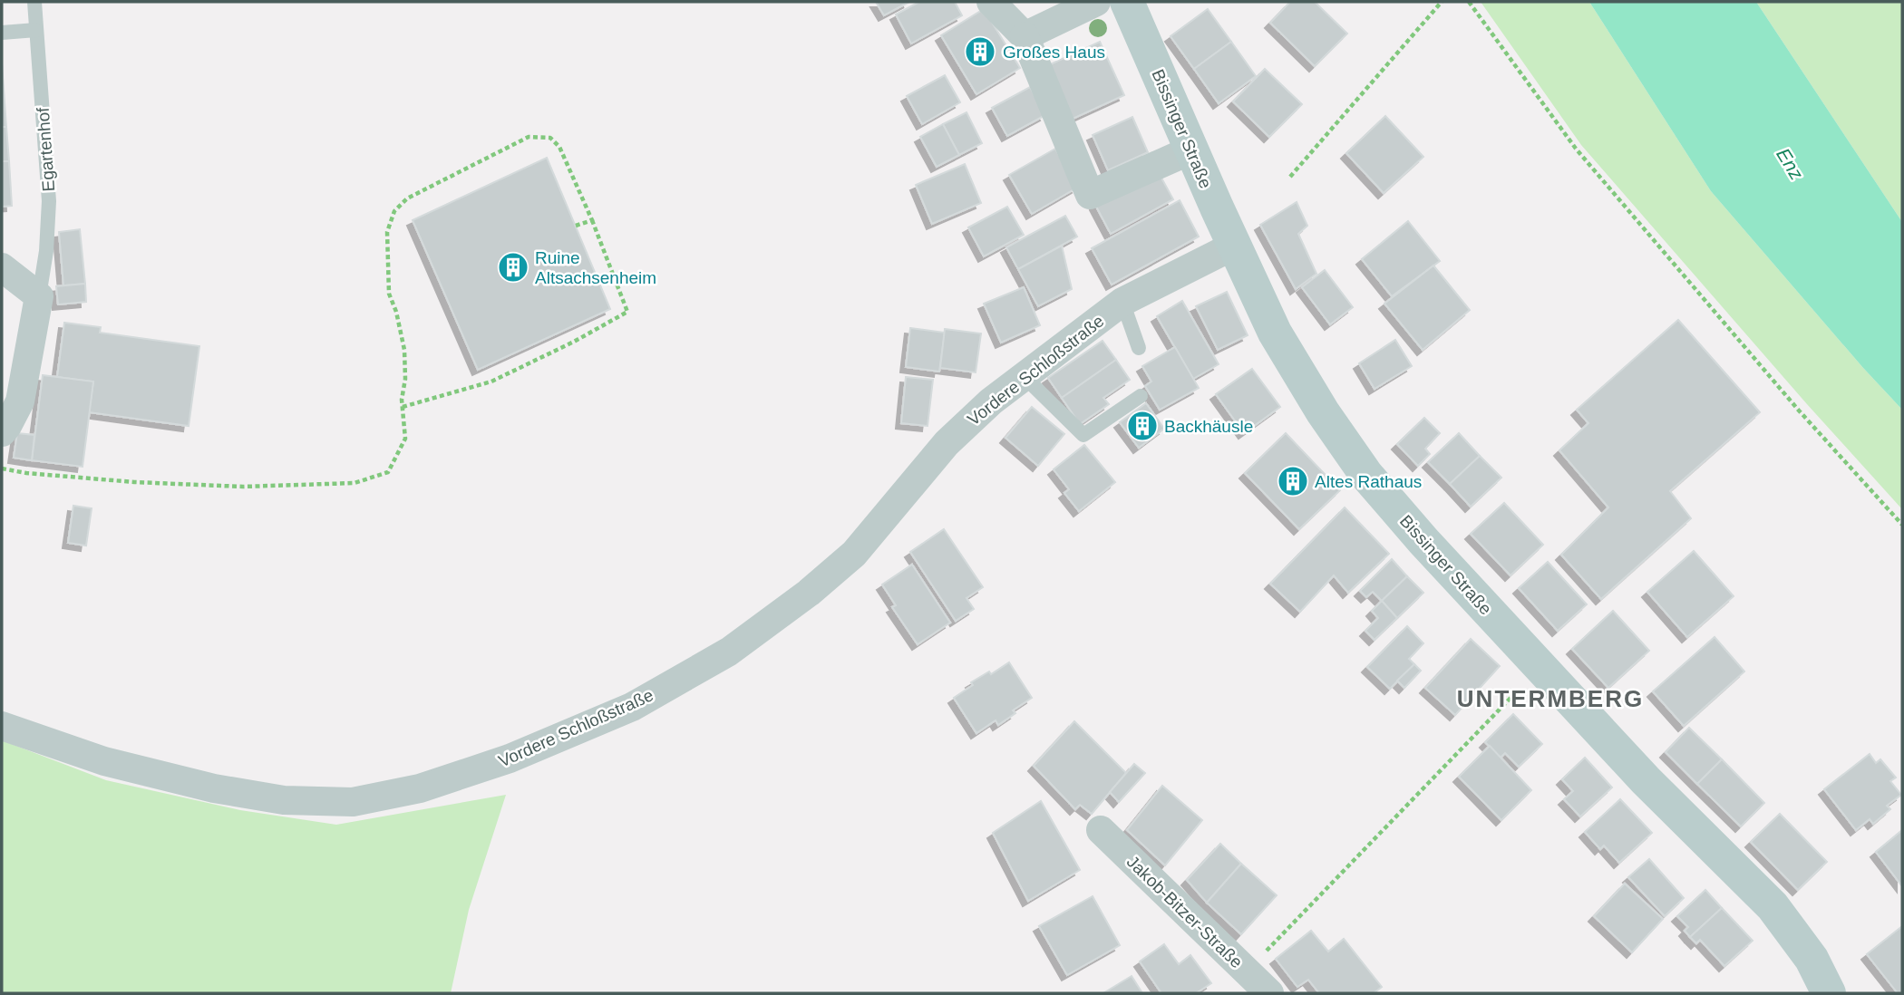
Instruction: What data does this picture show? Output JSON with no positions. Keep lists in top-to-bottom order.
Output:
{
  "streets": {
    "main road": ["Bissinger Straße"],
    "street": ["Egartenhof", "Vordere Schloßstraße", "Jakob-Bitzer-Straße"]
  },
  "crossings": [
    ["Bissinger Straße", "Vordere Schloßstraße"]
  ],
  "districts": ["UNTERMBERG"],
  "water": ["Enz"],
  "places": {
    "building": [
      "Großes Haus",
      "Ruine Altsachsenheim",
      "Backhäusle",
      "Altes Rathaus"
    ]
  }
}
